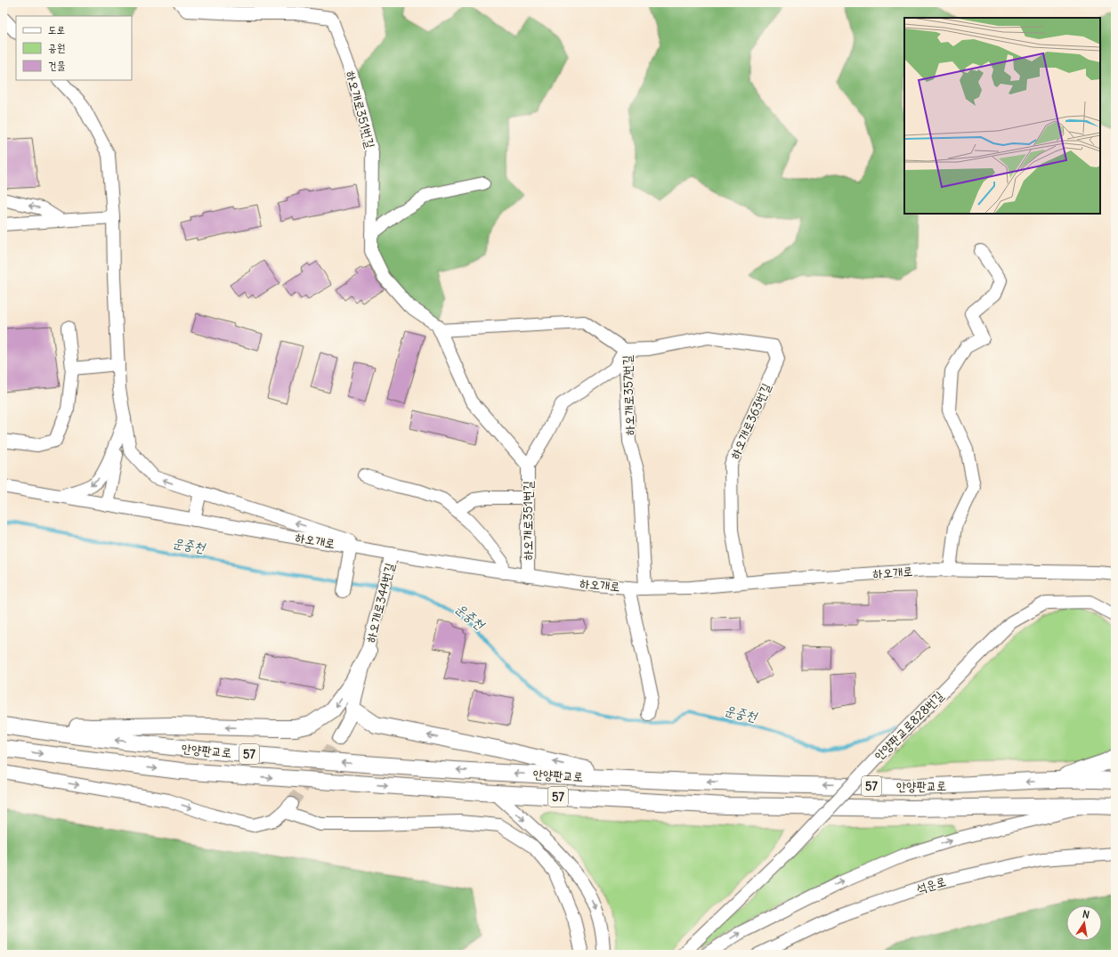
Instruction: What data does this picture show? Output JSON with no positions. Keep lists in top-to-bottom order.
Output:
{
  "streets": {
    "main road": ["안양판교로", "57"],
    "street": [
      "하오개로351번길",
      "하오개로357번길",
      "하오개로363번길",
      "하오개로",
      "하오개로344번길",
      "안양판교로828번길",
      "석운로"
    ]
  },
  "crossings": [
    ["하오개로351번길", "하오개로357번길"],
    ["하오개로351번길", "하오개로"],
    ["하오개로357번길", "하오개로363번길"],
    ["하오개로357번길", "하오개로"],
    ["하오개로363번길", "하오개로"],
    ["하오개로", "하오개로344번길"]
  ],
  "water": ["운중천"],
  "legend": ["도로", "공원", "건물"],
  "north": "top"
}
